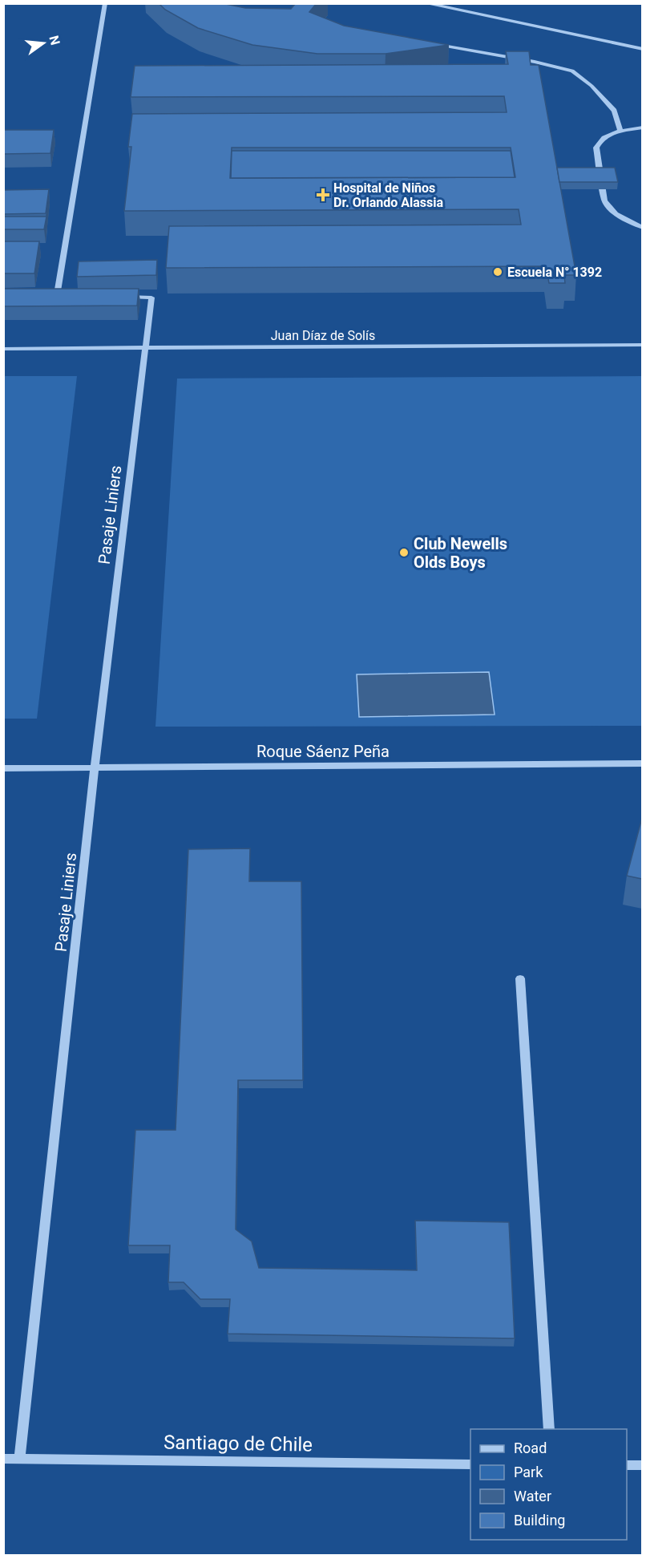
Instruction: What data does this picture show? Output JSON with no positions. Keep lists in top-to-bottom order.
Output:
{
  "streets": {
    "street": [
      "Juan Díaz de Solís",
      "Pasaje Liniers",
      "Roque Sáenz Peña",
      "Santiago de Chile"
    ]
  },
  "crossings": [
    ["Juan Díaz de Solís", "Pasaje Liniers"],
    ["Pasaje Liniers", "Roque Sáenz Peña"],
    ["Pasaje Liniers", "Santiago de Chile"]
  ],
  "places": {
    "health": ["Hospital de Niños Dr. Orlando Alassia"],
    "other": ["Escuela N° 1392", "Club Newells Olds Boys"]
  },
  "legend": [
    "Road",
    "Park",
    "Water",
    "Building"
  ],
  "north": "right"
}
